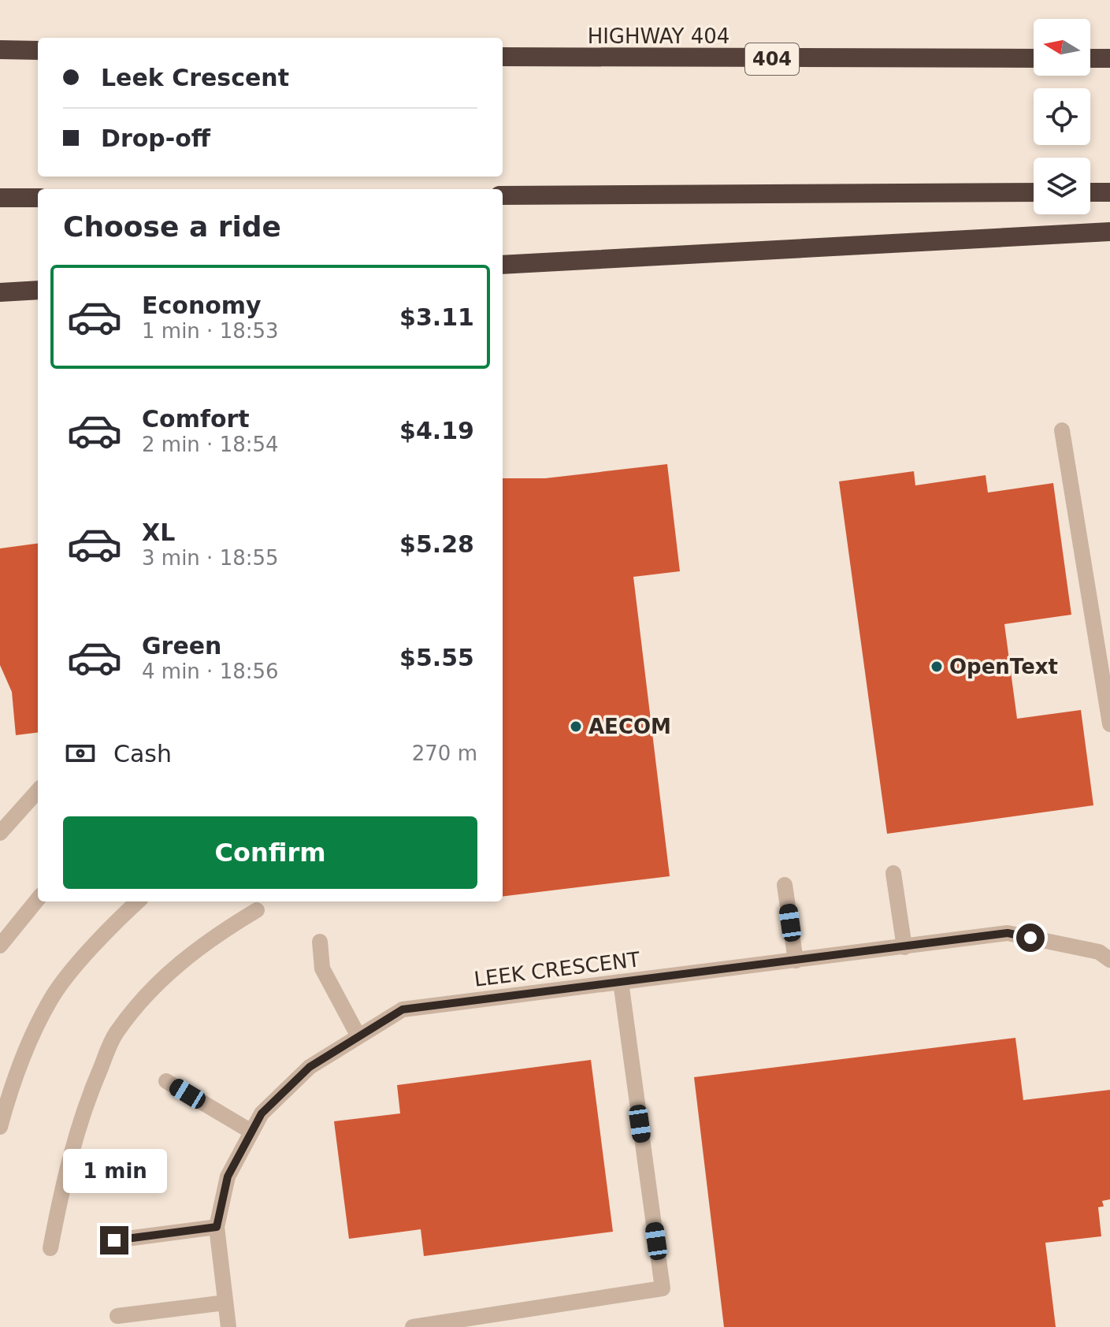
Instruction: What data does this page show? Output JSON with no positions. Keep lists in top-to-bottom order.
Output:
{
  "streets": {
    "highway": ["HIGHWAY 404", "404"],
    "street": ["LEEK CRESCENT"]
  },
  "places": ["OpenText", "AECOM"],
  "north": "left",
  "page": {
    "banner": ["Leek Crescent", "Drop-off"],
    "heading": "Choose a ride",
    "list": [
      {
        "name": "Economy",
        "note": "1 min · 18:53",
        "value": "$3.11"
      },
      {
        "name": "Comfort",
        "note": "2 min · 18:54",
        "value": "$4.19"
      },
      {
        "name": "XL",
        "note": "3 min · 18:55",
        "value": "$5.28"
      },
      {
        "name": "Green",
        "note": "4 min · 18:56",
        "value": "$5.55"
      }
    ],
    "pay": ["Cash", "270 m"],
    "buttons": "Confirm",
    "bubble": "1 min"
  }
}
